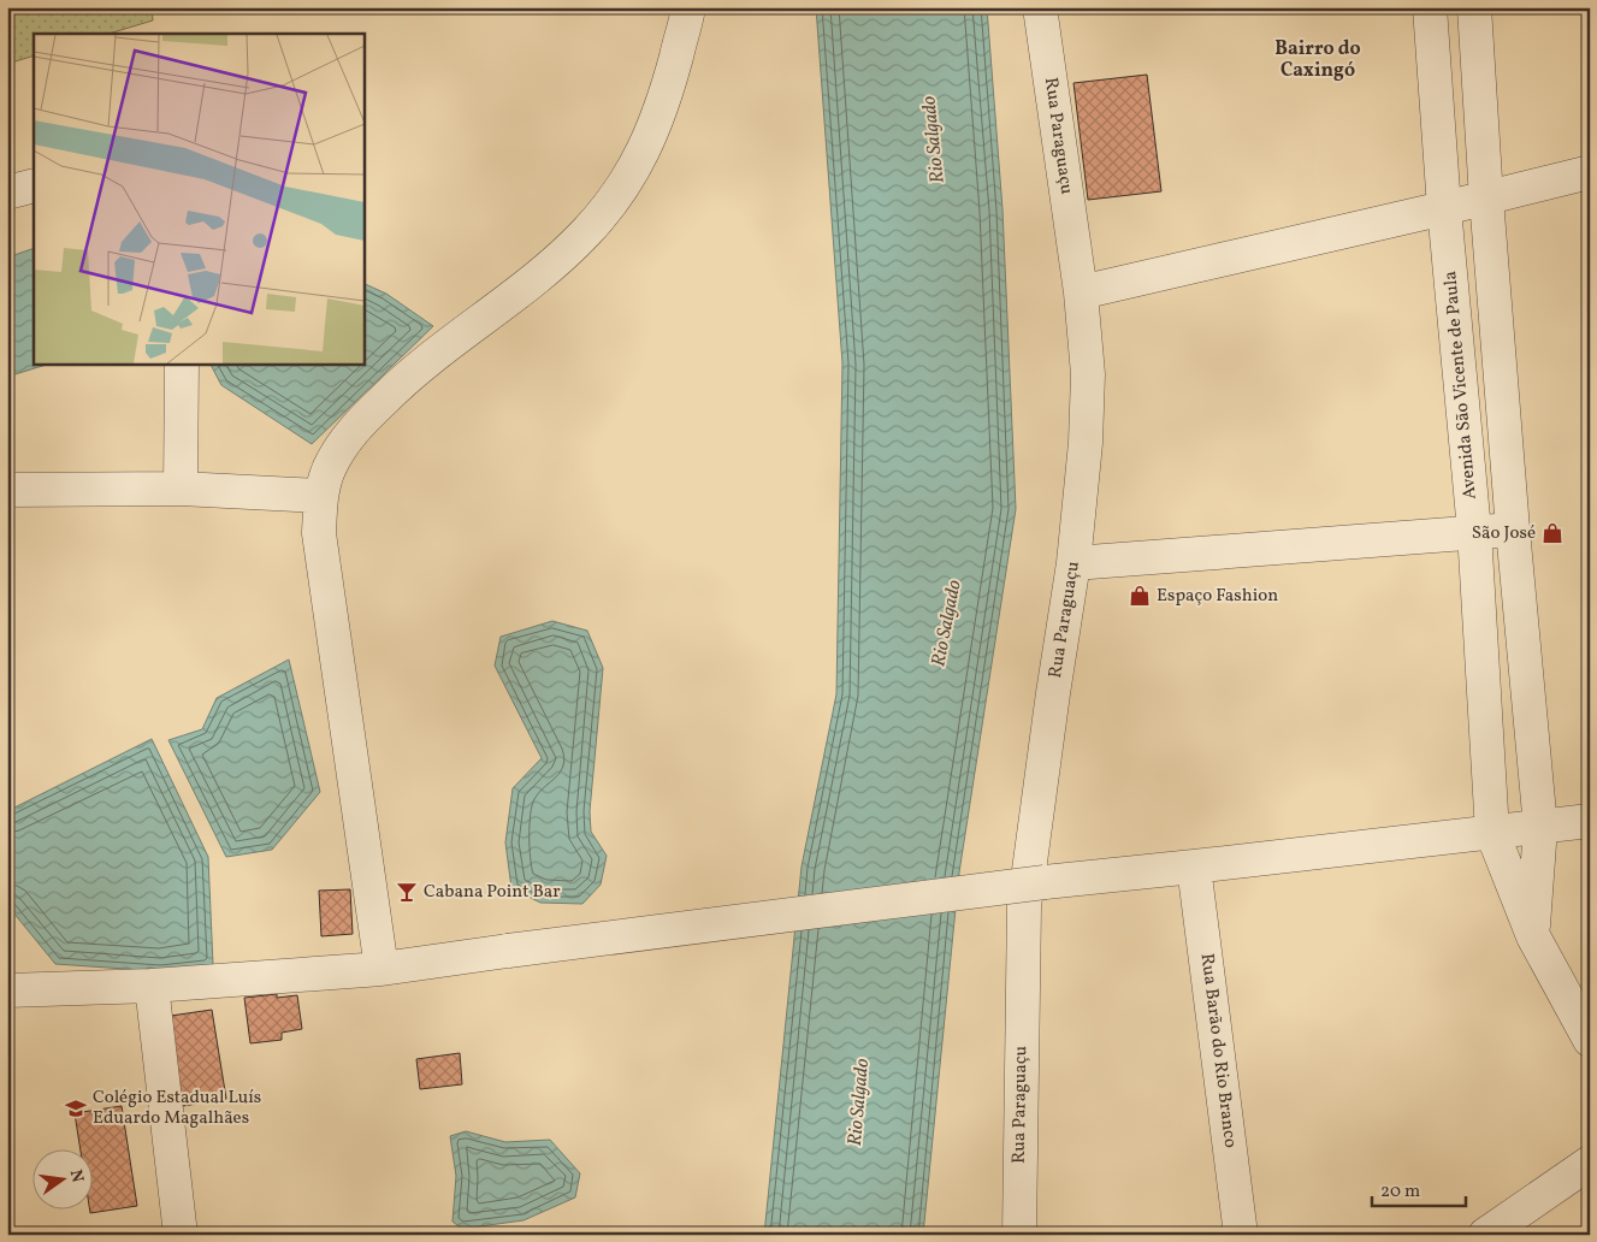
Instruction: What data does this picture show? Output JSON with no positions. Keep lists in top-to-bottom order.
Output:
{
  "streets": {
    "street": ["Rua Paraguaçu", "Avenida São Vicente de Paula", "Rua Barão do Rio Branco"]
  },
  "districts": ["Bairro do Caxingó"],
  "water": ["Rio Salgado"],
  "places": {
    "shop": ["São José", "Espaço Fashion"],
    "bar": ["Cabana Point Bar"],
    "school or university": ["Colégio Estadual Luís Eduardo Magalhães"]
  },
  "scale_bar": "20 m",
  "north": "right"
}
